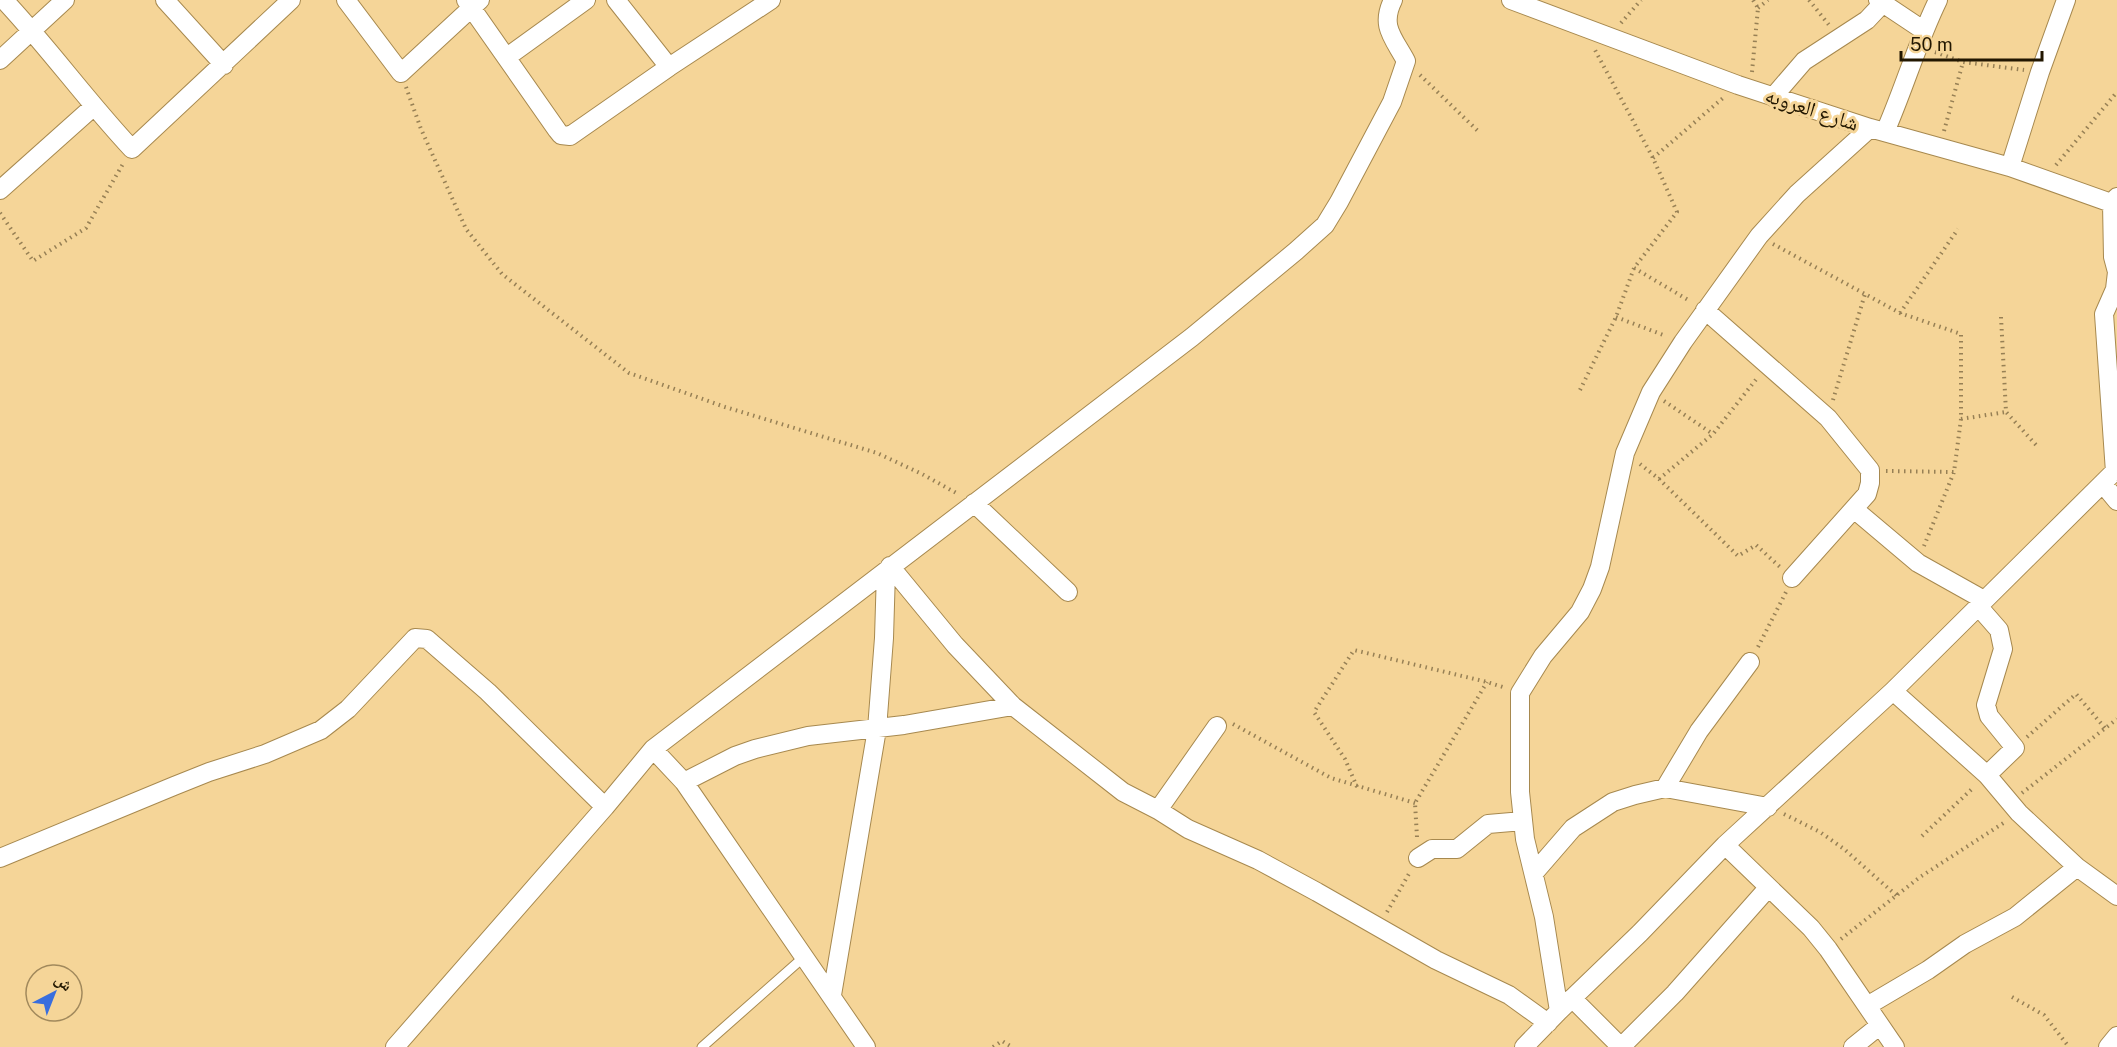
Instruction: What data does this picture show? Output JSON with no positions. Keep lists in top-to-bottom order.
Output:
{
  "streets": {
    "street": ["شارع العروبه"]
  },
  "scale_bar": "50 m",
  "north": "top right"
}
